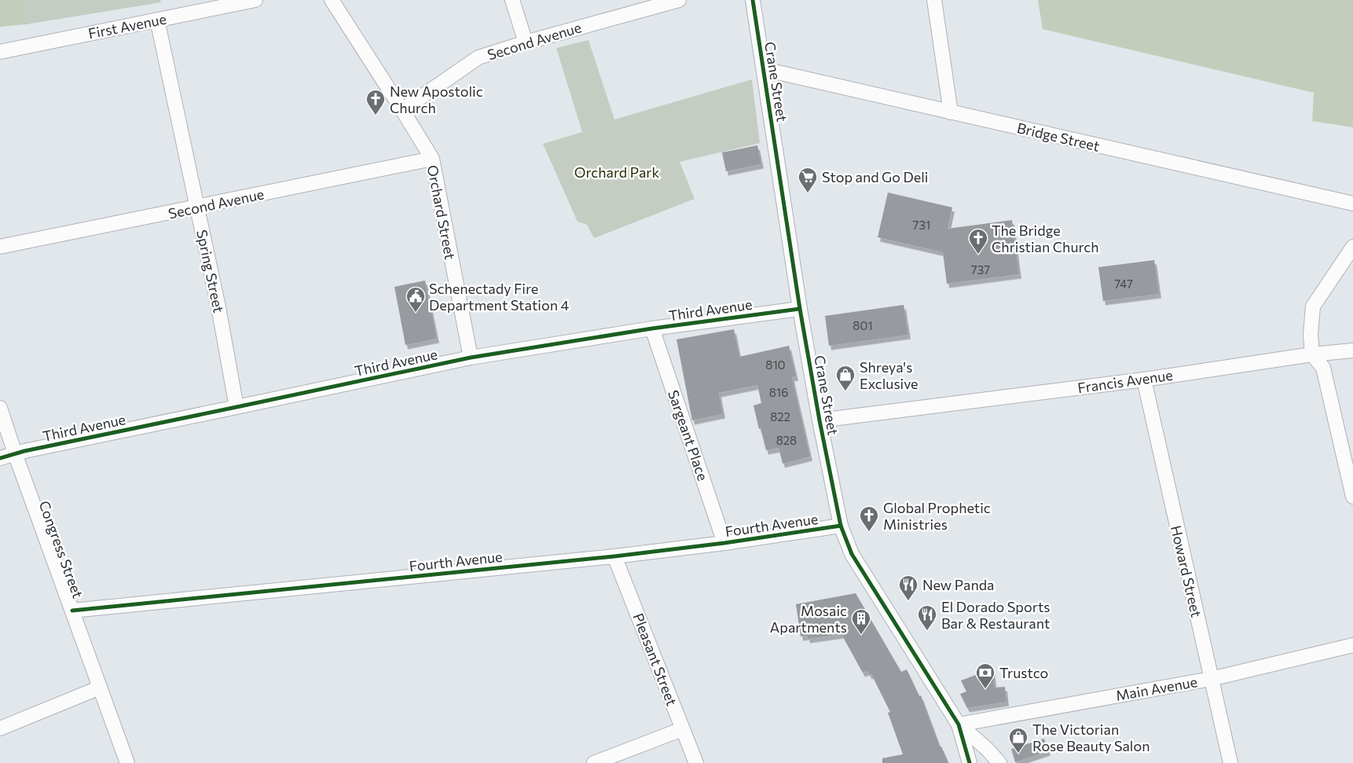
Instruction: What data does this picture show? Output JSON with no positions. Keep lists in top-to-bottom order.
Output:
{
  "streets": {
    "street": [
      "First Avenue",
      "Second Avenue",
      "Crane Street",
      "Bridge Street",
      "Orchard Street",
      "Spring Street",
      "Third Avenue",
      "Francis Avenue",
      "Sargeant Place",
      "Fourth Avenue",
      "Congress Street",
      "Howard Street",
      "Pleasant Street",
      "Main Avenue"
    ]
  },
  "crossings": [
    ["First Avenue", "Spring Street"],
    ["Second Avenue", "Orchard Street"],
    ["Second Avenue", "Spring Street"],
    ["Crane Street", "Bridge Street"],
    ["Crane Street", "Third Avenue"],
    ["Crane Street", "Francis Avenue"],
    ["Crane Street", "Fourth Avenue"],
    ["Crane Street", "Main Avenue"],
    ["Orchard Street", "Third Avenue"],
    ["Spring Street", "Third Avenue"],
    ["Third Avenue", "Sargeant Place"],
    ["Third Avenue", "Congress Street"],
    ["Francis Avenue", "Howard Street"],
    ["Sargeant Place", "Fourth Avenue"],
    ["Fourth Avenue", "Congress Street"],
    ["Fourth Avenue", "Pleasant Street"],
    ["Howard Street", "Main Avenue"]
  ],
  "parks": ["Orchard Park"],
  "places": {
    "church": ["New Apostolic Church", "The Bridge Christian Church", "Global Prophetic Ministries"],
    "supermarket": ["Stop and Go Deli"],
    "public building": ["Schenectady Fire Department Station 4"],
    "shop": ["Shreya's Exclusive", "The Victorian Rose Beauty Salon"],
    "restaurant": ["New Panda", "El Dorado Sports Bar & Restaurant"],
    "building": ["Mosaic Apartments"],
    "bank": ["Trustco"]
  },
  "house_numbers": [
    "731",
    "737",
    "747",
    "801",
    "810",
    "816",
    "822",
    "828"
  ]
}
